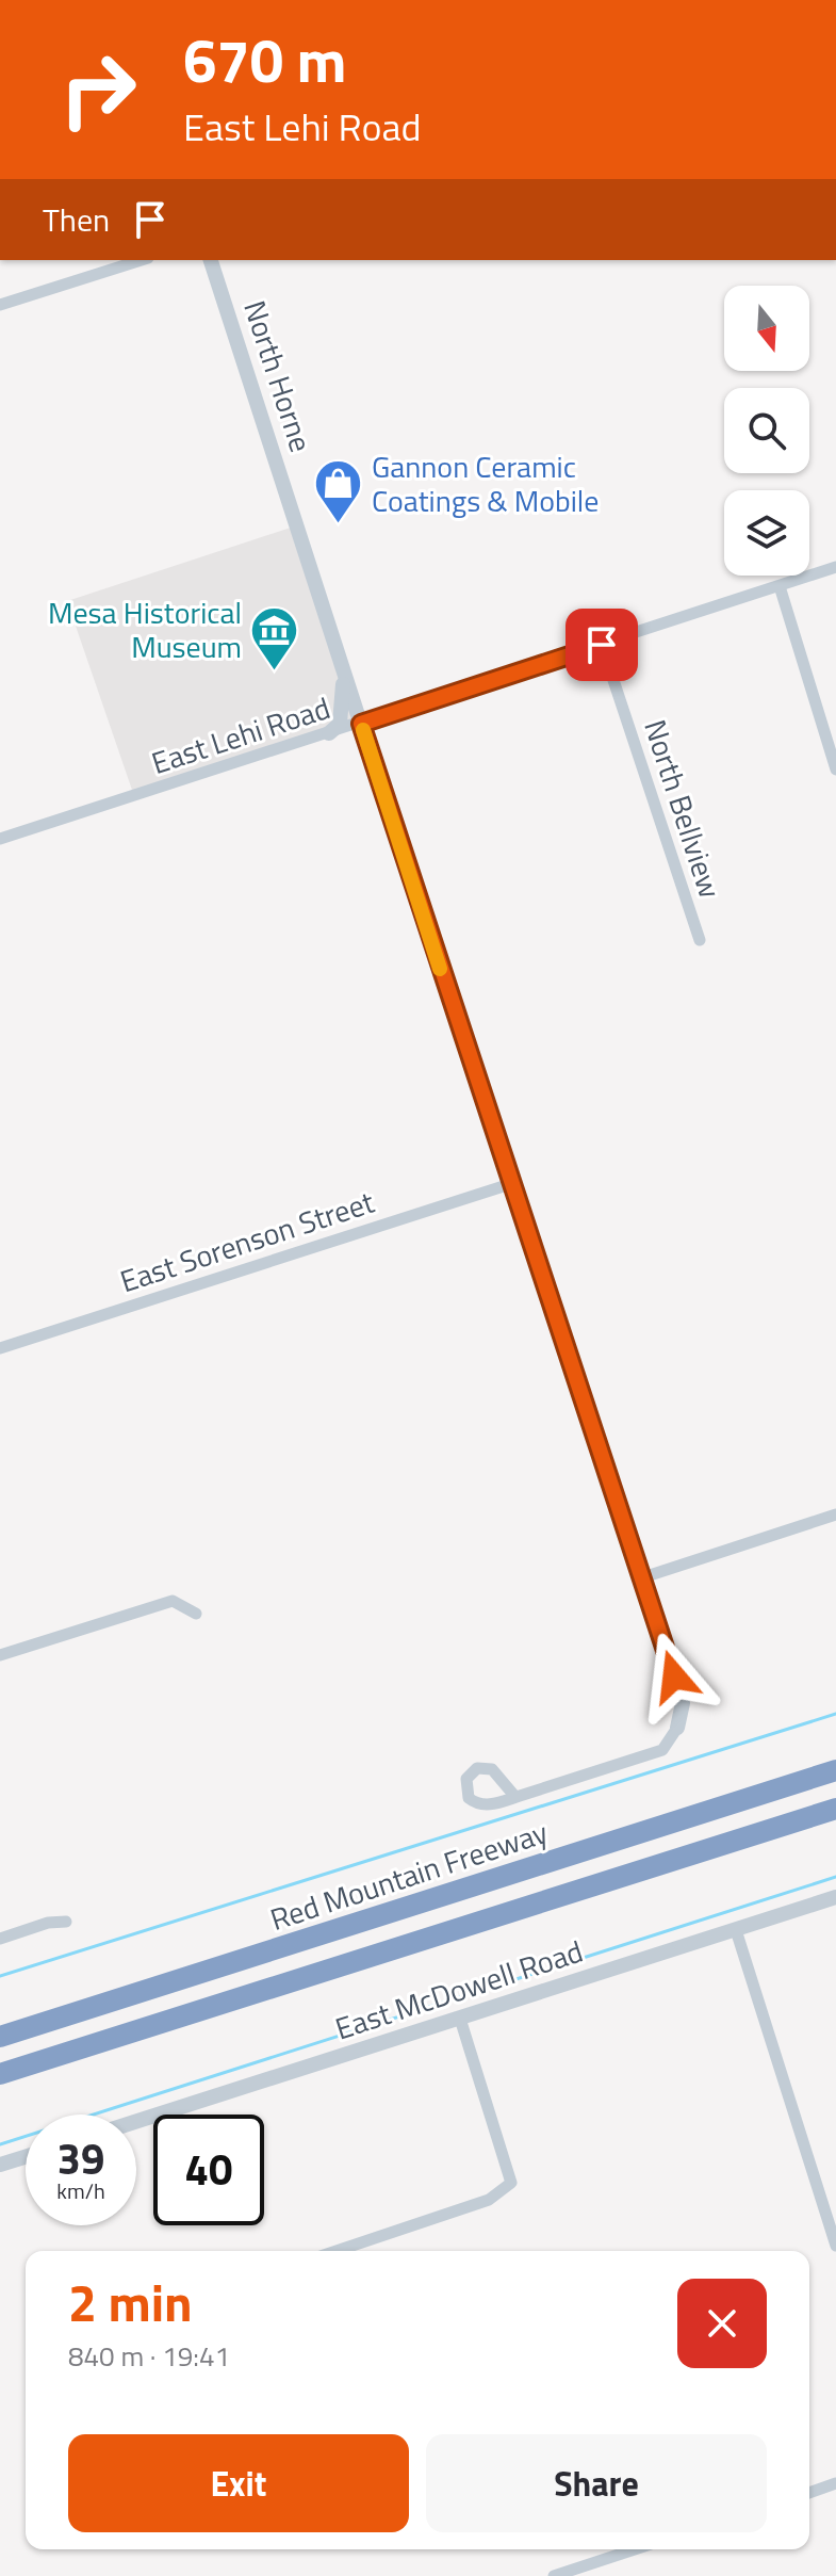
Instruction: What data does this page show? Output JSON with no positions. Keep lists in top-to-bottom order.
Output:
{
  "streets": {
    "highway": ["Red Mountain Freeway"],
    "street": [
      "North Horne",
      "East Lehi Road",
      "North Bellview",
      "East Sorenson Street",
      "East McDowell Road"
    ]
  },
  "crossings": [
    ["North Horne", "East Lehi Road"],
    ["North Horne", "East Sorenson Street"],
    ["East Lehi Road", "North Bellview"]
  ],
  "places": {
    "shop": ["Gannon Ceramic Coatings & Mobile"],
    "museum": ["Mesa Historical Museum"]
  },
  "north": "bottom",
  "page": {
    "turn": ["670 m", "East Lehi Road"],
    "then": "Then",
    "speed": "39 km/h",
    "limit": "40",
    "heading": ["2 min", "840 m · 19:41"],
    "buttons": ["Exit", "Share"]
  }
}
